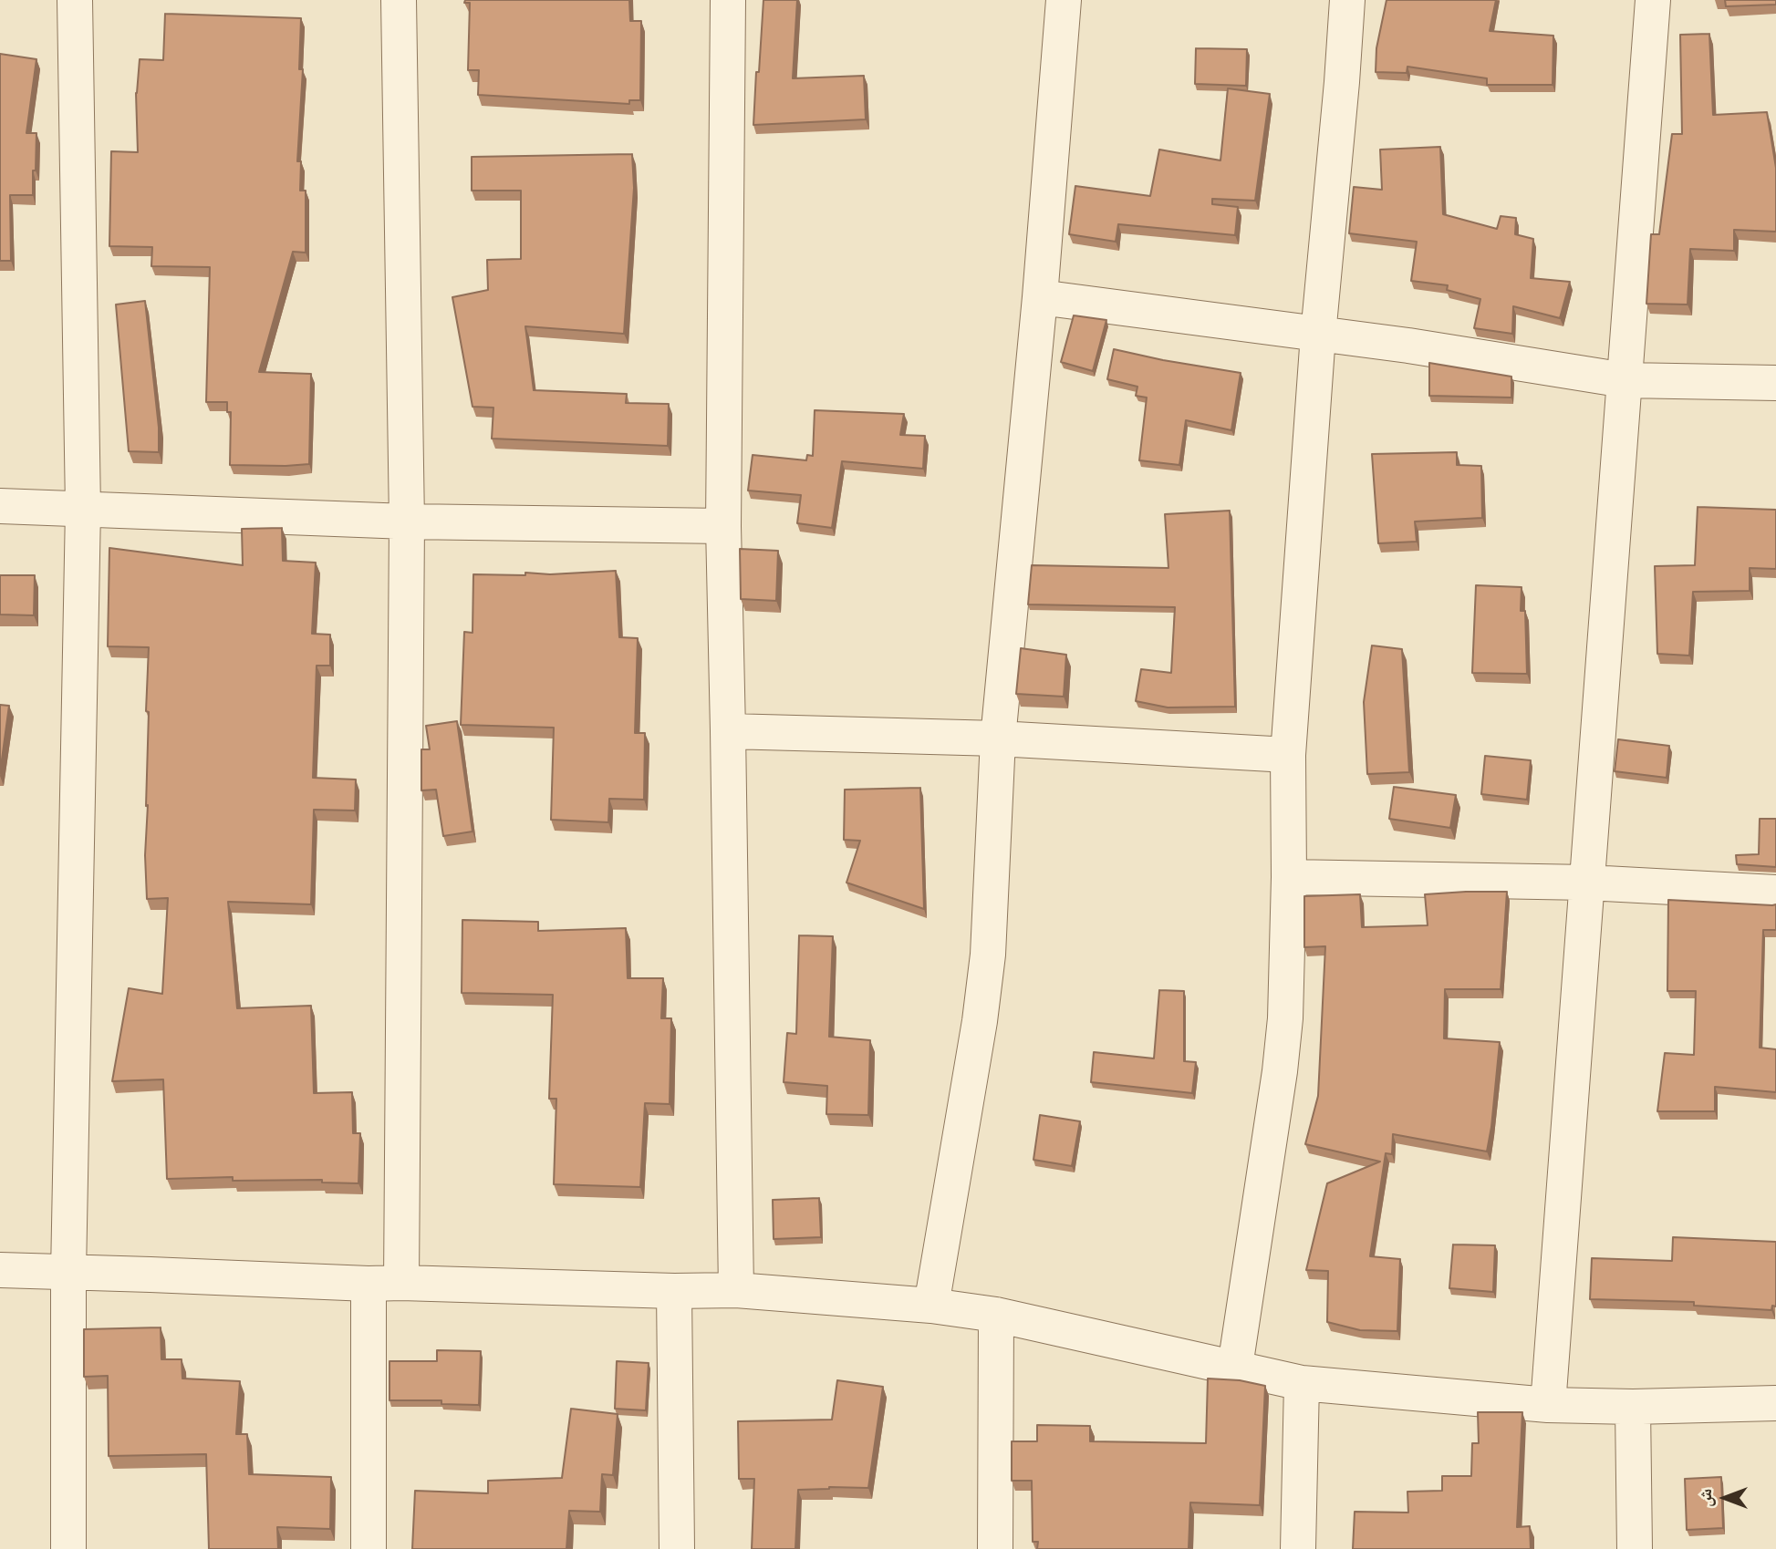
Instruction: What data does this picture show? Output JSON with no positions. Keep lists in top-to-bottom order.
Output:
{
  "north": "left"
}
